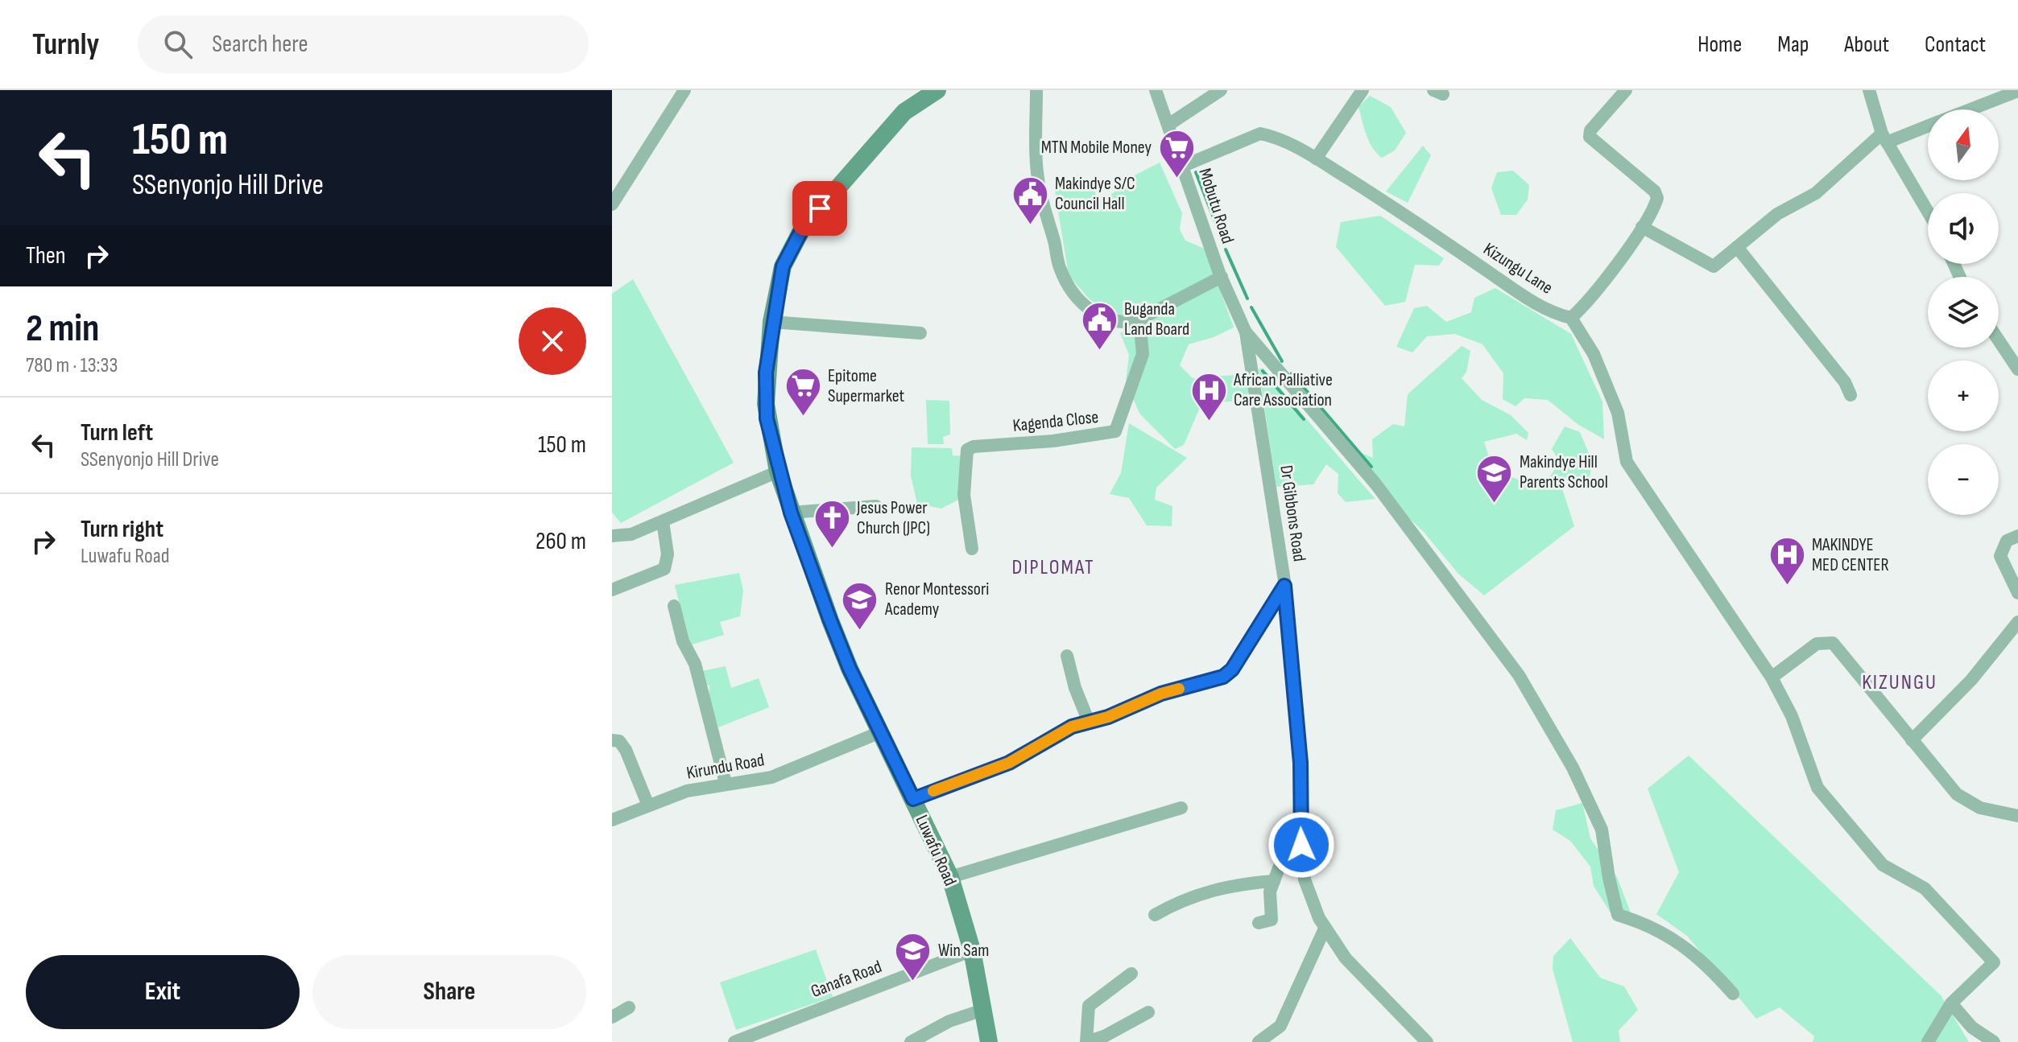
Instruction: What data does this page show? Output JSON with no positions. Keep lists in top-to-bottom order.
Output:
{
  "streets": {
    "street": [
      "Mobutu Road",
      "Kizungu Lane",
      "Kagenda Close",
      "Dr Gibbons Road",
      "Kirundu Road",
      "Luwafu Road",
      "Ganafa Road"
    ]
  },
  "crossings": [
    ["Mobutu Road", "Kizungu Lane"],
    ["Mobutu Road", "Dr Gibbons Road"],
    ["Kirundu Road", "Luwafu Road"],
    ["Luwafu Road", "Ganafa Road"]
  ],
  "districts": ["DIPLOMAT", "KIZUNGU"],
  "places": {
    "supermarket": ["MTN Mobile Money", "Epitome Supermarket"],
    "public building": ["Makindye S/C Council Hall", "Buganda Land Board"],
    "hospital": ["African Palliative Care Association", "MAKINDYE MED CENTER"],
    "school or university": ["Makindye Hill Parents School", "Renor Montessori Academy", "Win Sam"],
    "church": ["Jesus Power Church (JPC)"]
  },
  "north": "top",
  "page": {
    "header": "Turnly",
    "search": "Search here",
    "nav": [
      "Home",
      "Map",
      "About",
      "Contact"
    ],
    "turn": ["150 m", "SSenyonjo Hill Drive"],
    "map_buttons": ["+", "−"],
    "then": "Then",
    "heading": ["2 min", "780 m · 13:33"],
    "list": [
      {
        "name": "Turn left",
        "note": "SSenyonjo Hill Drive",
        "value": "150 m"
      },
      {
        "name": "Turn right",
        "note": "Luwafu Road",
        "value": "260 m"
      }
    ],
    "buttons": ["Exit", "Share"]
  }
}
